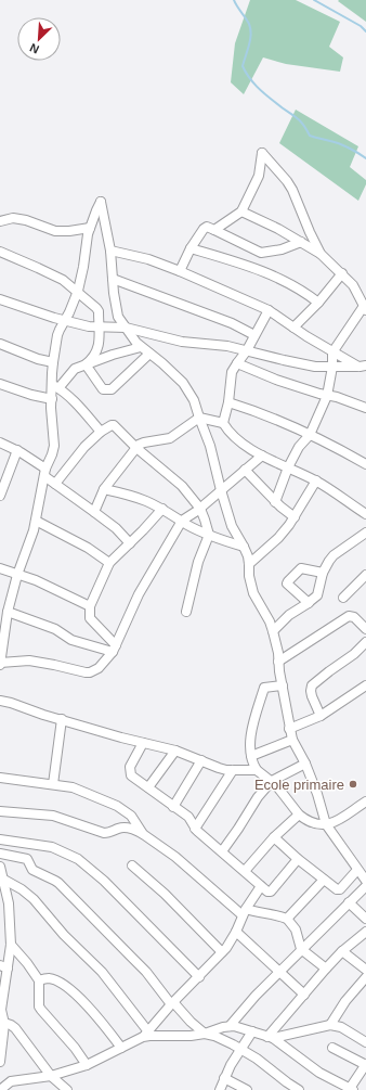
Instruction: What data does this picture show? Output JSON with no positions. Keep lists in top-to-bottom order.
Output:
{
  "places": ["Ecole primaire"],
  "north": "bottom left"
}
